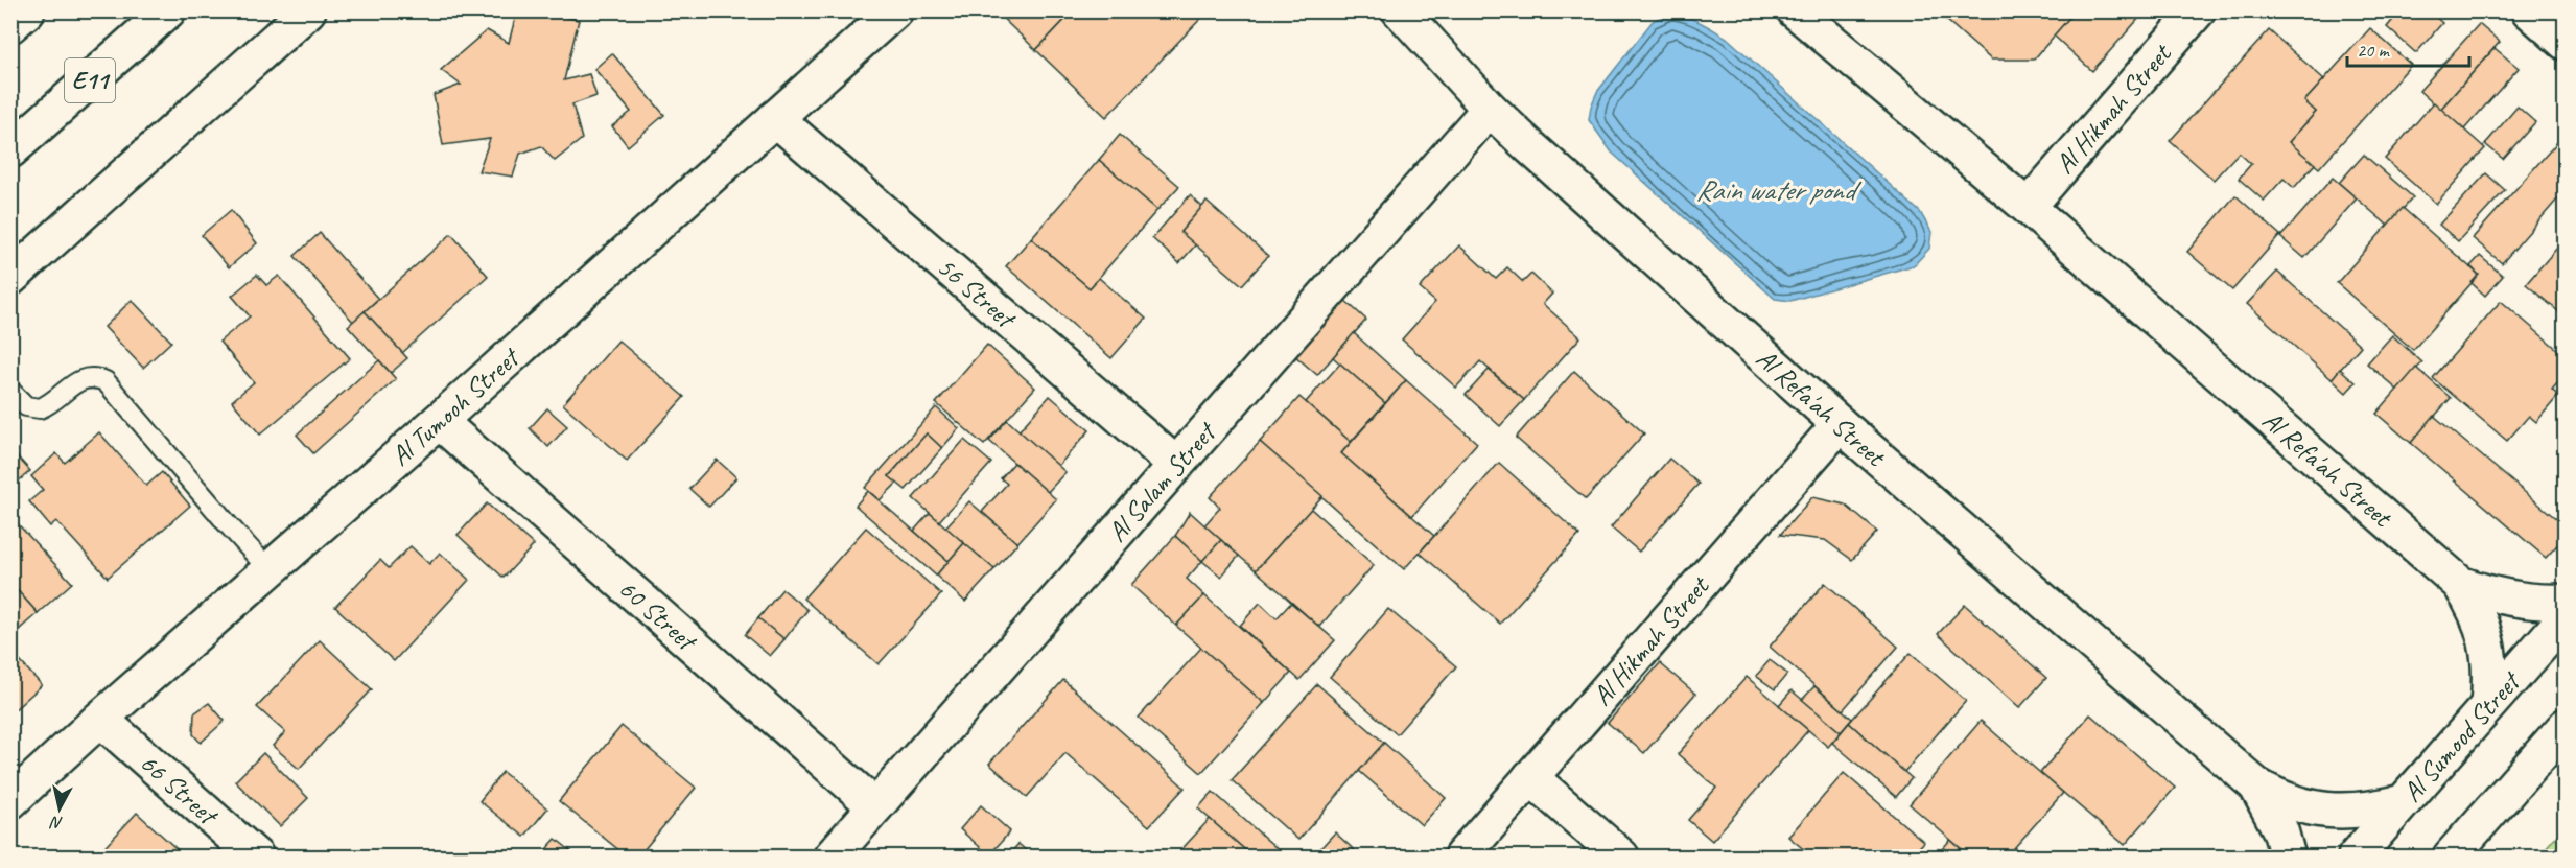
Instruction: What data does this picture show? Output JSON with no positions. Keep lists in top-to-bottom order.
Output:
{
  "streets": {
    "main road": [
      "E11",
      "Al Hikmah Street",
      "56 Street",
      "Al Refa'ah Street",
      "Al Tumooh Street",
      "Al Salam Street",
      "60 Street",
      "Al Sumood Street",
      "66 Street"
    ]
  },
  "crossings": [
    ["Al Hikmah Street", "Al Refa'ah Street"],
    ["56 Street", "Al Tumooh Street"],
    ["56 Street", "Al Salam Street"],
    ["Al Refa'ah Street", "Al Salam Street"],
    ["Al Refa'ah Street", "Al Sumood Street"],
    ["Al Tumooh Street", "60 Street"],
    ["Al Tumooh Street", "66 Street"],
    ["Al Salam Street", "60 Street"]
  ],
  "water": ["Rain water pond"],
  "scale_bar": "20 m",
  "north": "bottom"
}
